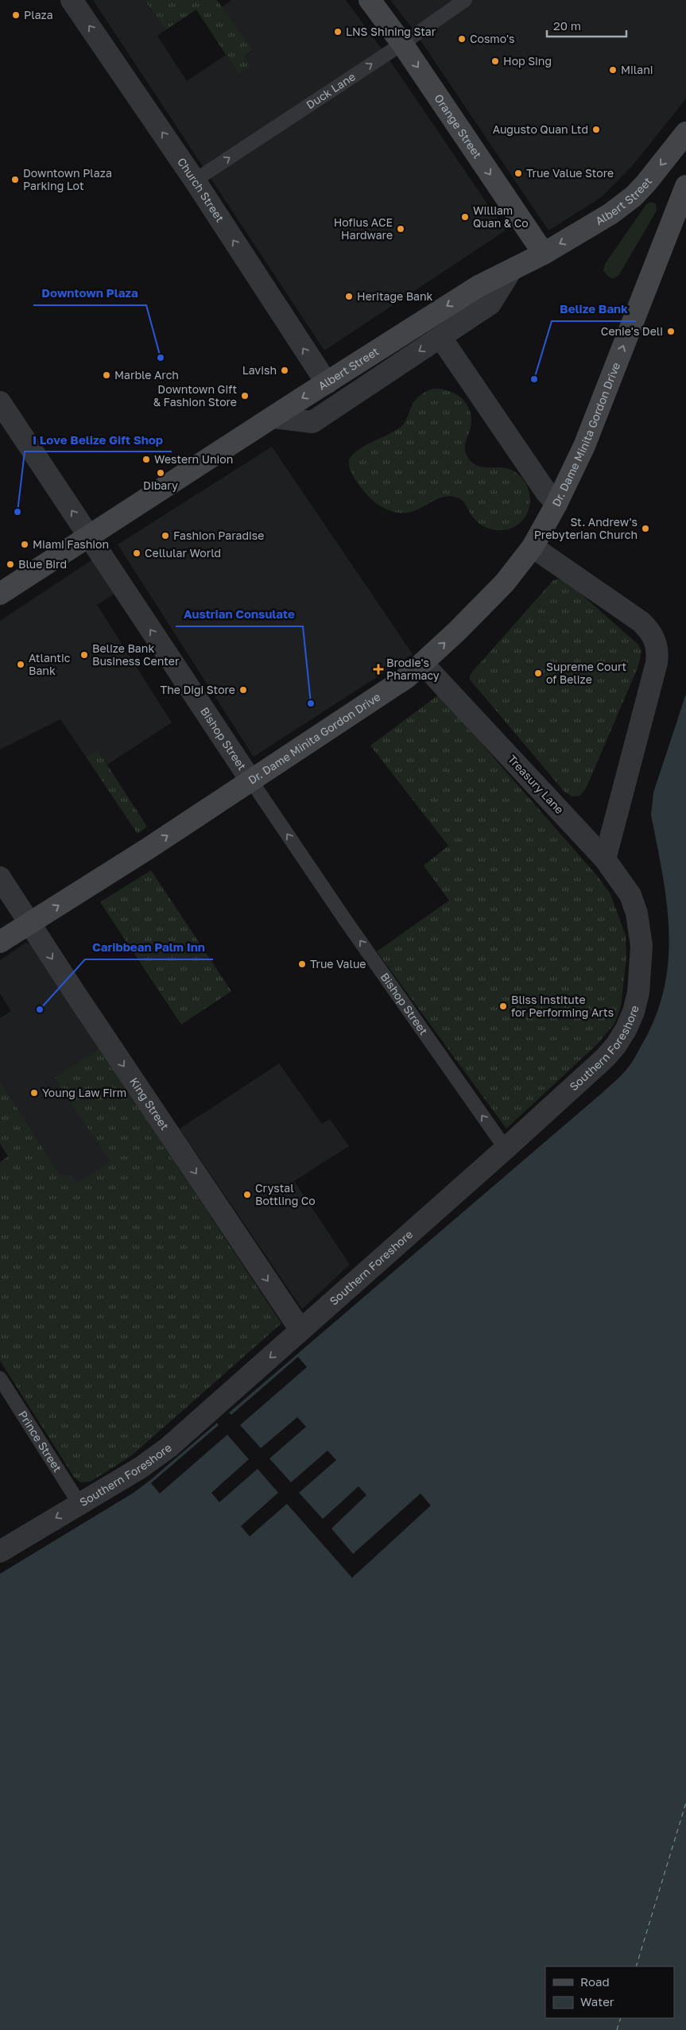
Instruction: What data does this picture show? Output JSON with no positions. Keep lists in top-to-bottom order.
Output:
{
  "streets": {
    "main road": ["Orange Street", "Albert Street", "Dr. Dame Minita Gordon Drive"],
    "street": [
      "Church Street",
      "Bishop Street",
      "Treasury Lane",
      "Southern Foreshore",
      "King Street"
    ],
    "lane": ["Duck Lane", "Prince Street"]
  },
  "crossings": [
    ["Duck Lane", "Orange Street"],
    ["Duck Lane", "Church Street"],
    ["Orange Street", "Albert Street"],
    ["Church Street", "Albert Street"],
    ["Albert Street", "Bishop Street"],
    ["Dr. Dame Minita Gordon Drive", "Bishop Street"],
    ["Dr. Dame Minita Gordon Drive", "Treasury Lane"],
    ["Dr. Dame Minita Gordon Drive", "King Street"],
    ["Bishop Street", "Southern Foreshore"],
    ["Treasury Lane", "Southern Foreshore"],
    ["Southern Foreshore", "King Street"],
    ["Southern Foreshore", "Prince Street"]
  ],
  "one_way": [
    "Duck Lane",
    "Orange Street",
    "Church Street",
    "Albert Street",
    "Dr. Dame Minita Gordon Drive",
    "Bishop Street",
    "Southern Foreshore",
    "King Street"
  ],
  "places": {
    "other": [
      "Plaza",
      "LNS Shining Star",
      "Cosmo's",
      "Hop Sing",
      "Milani",
      "Augusto Quan Ltd",
      "True Value Store",
      "Downtown Plaza Parking Lot",
      "William Quan & Co",
      "Hofius ACE Hardware",
      "Heritage Bank",
      "Cenie's Deli",
      "Downtown Plaza",
      "Lavish",
      "Marble Arch",
      "Belize Bank",
      "Downtown Gift & Fashion Store",
      "Western Union",
      "Dibary",
      "I Love Belize Gift Shop",
      "St. Andrew's Prebyterian Church",
      "Fashion Paradise",
      "Miami Fashion",
      "Cellular World",
      "Blue Bird",
      "Belize Bank Business Center",
      "Atlantic Bank",
      "Supreme Court of Belize",
      "The Digi Store",
      "Austrian Consulate",
      "True Value",
      "Bliss Institute for Performing Arts",
      "Caribbean Palm Inn",
      "Young Law Firm",
      "Crystal Bottling Co"
    ],
    "health": ["Brodie's Pharmacy"]
  },
  "legend": ["Road", "Water"],
  "scale_bar": "20 m"
}
